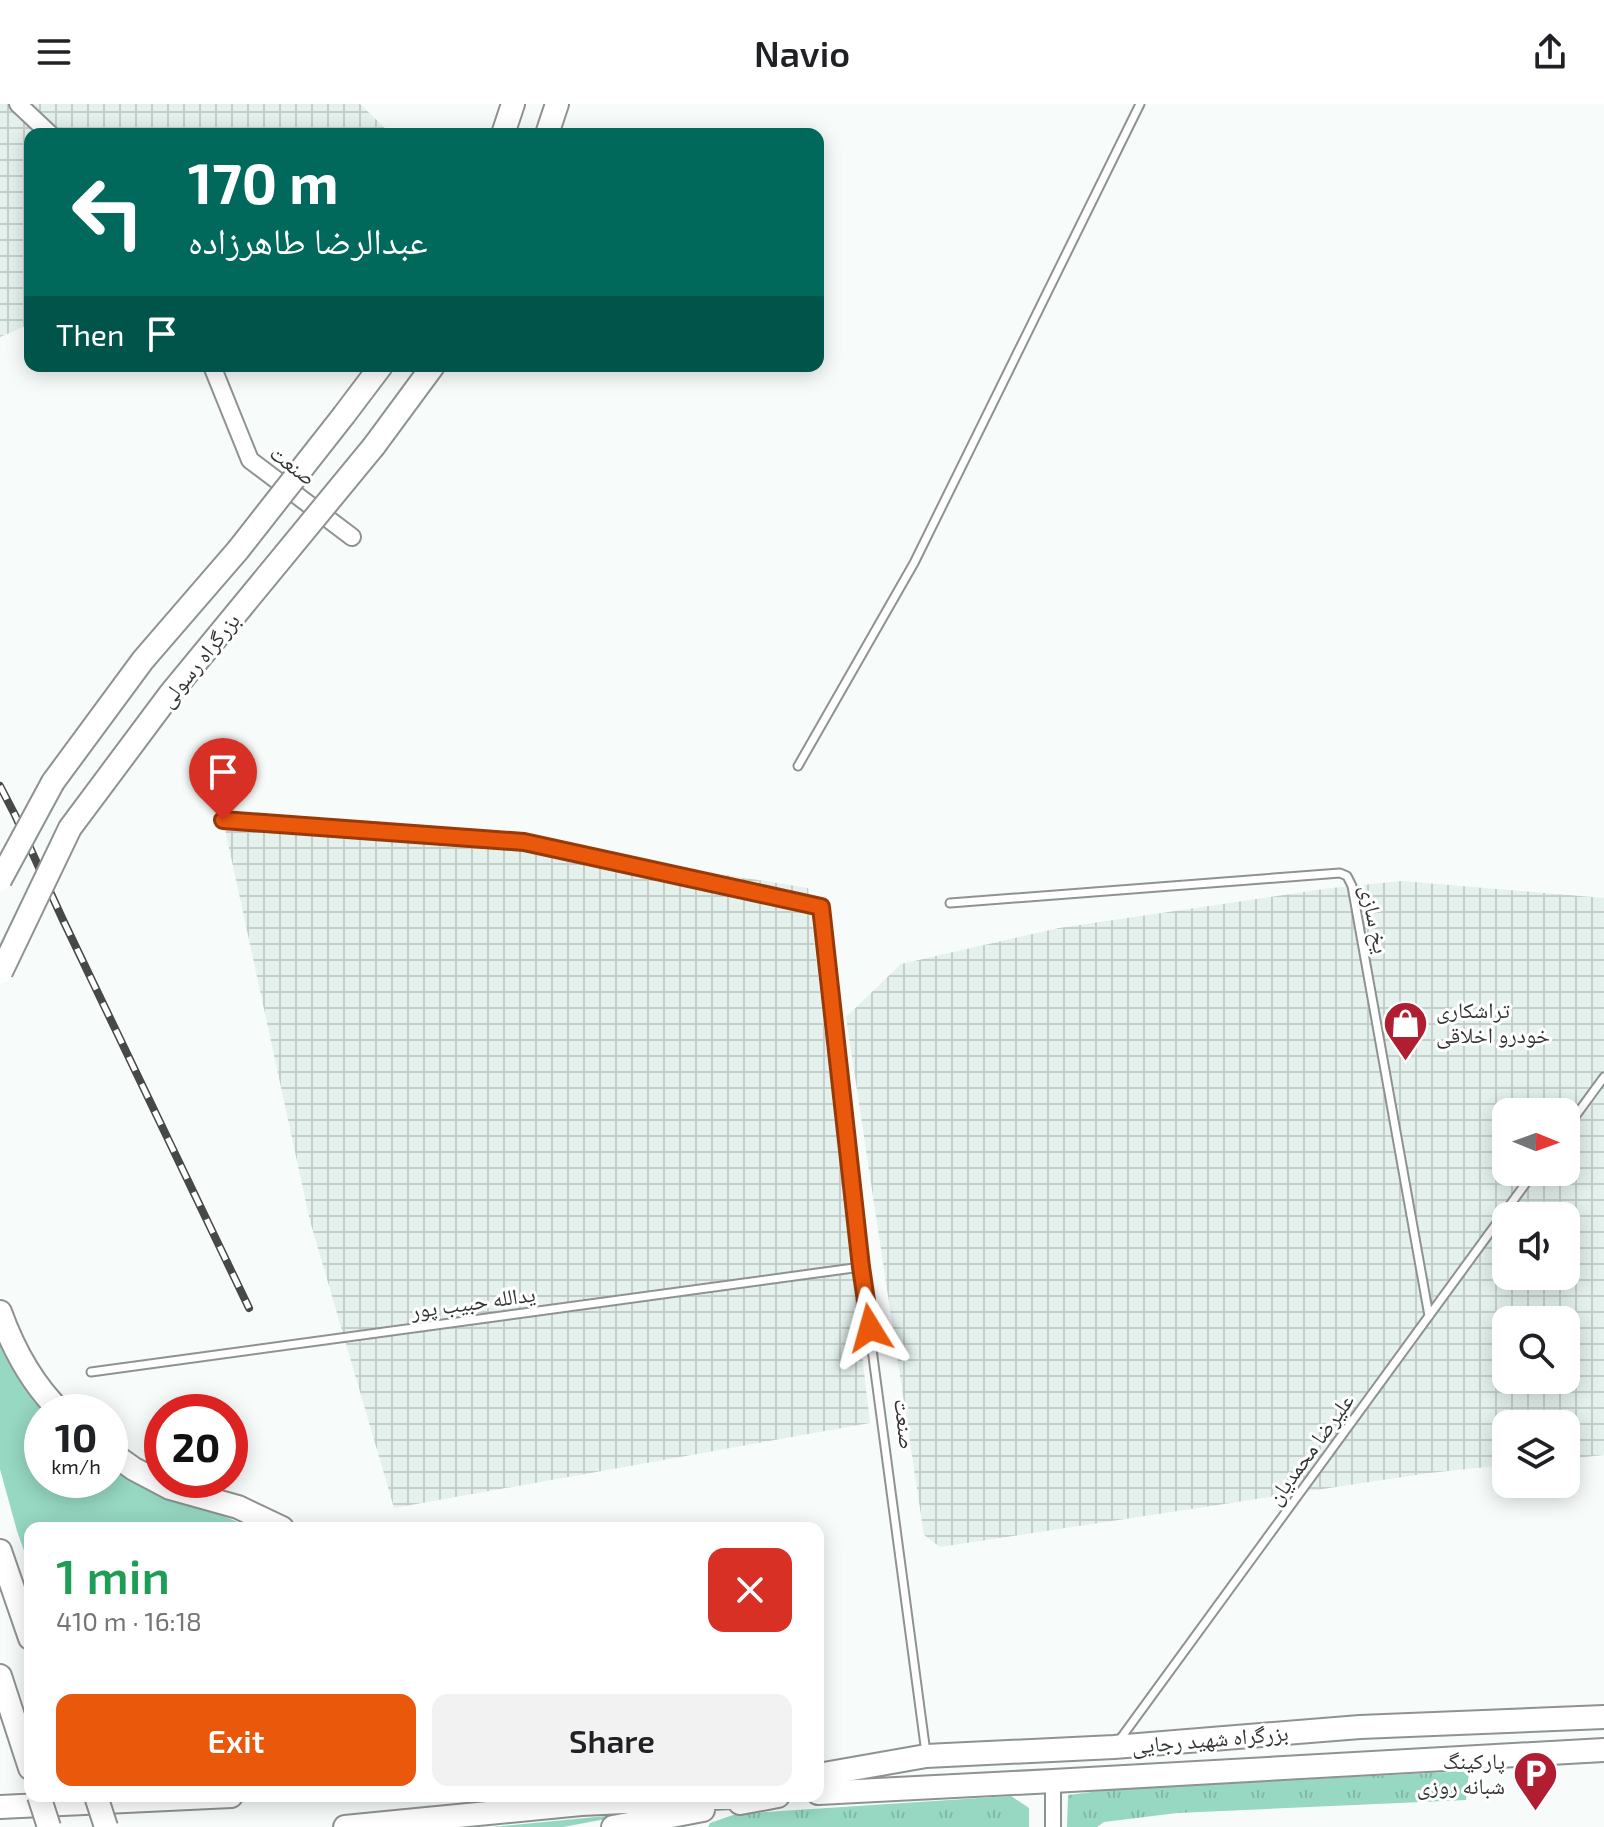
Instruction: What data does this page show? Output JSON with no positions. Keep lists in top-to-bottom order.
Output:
{
  "streets": {
    "highway": ["بزرگراه رسولی", "بزرگراه شهید رجایی"],
    "street": ["صنعت"],
    "lane": ["یخ سازی", "یدالله حبیب پور", "علیرضا محمدیان"]
  },
  "crossings": [
    ["صنعت", "یدالله حبیب پور"],
    ["صنعت", "بزرگراه شهید رجایی"],
    ["یخ سازی", "علیرضا محمدیان"],
    ["علیرضا محمدیان", "بزرگراه شهید رجایی"]
  ],
  "places": {
    "shop": ["تراشکاری خودرو اخلاقی"],
    "parking": ["پارکینگ شبانه روزی"]
  },
  "north": "right",
  "page": {
    "header": "Navio",
    "turn": ["170 m", "عبدالرضا طاهرزاده"],
    "then": "Then",
    "speed": "10 km/h",
    "limit": "20",
    "heading": ["1 min", "410 m · 16:18"],
    "buttons": ["Exit", "Share"]
  }
}
